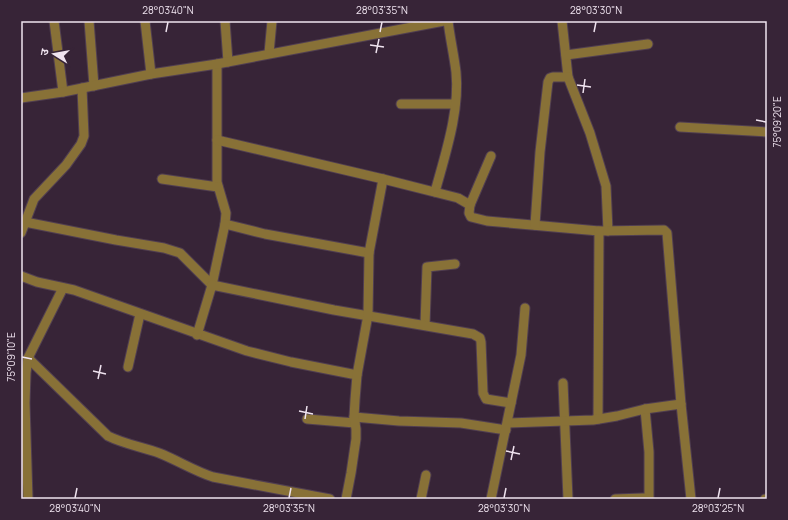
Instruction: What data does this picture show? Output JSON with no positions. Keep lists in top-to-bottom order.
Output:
{
  "north": "left",
  "coordinates": [
    "28°03'40\"N",
    "28°03'35\"N",
    "28°03'30\"N",
    "75°09'20\"E",
    "75°09'10\"E",
    "28°03'25\"N"
  ]
}
